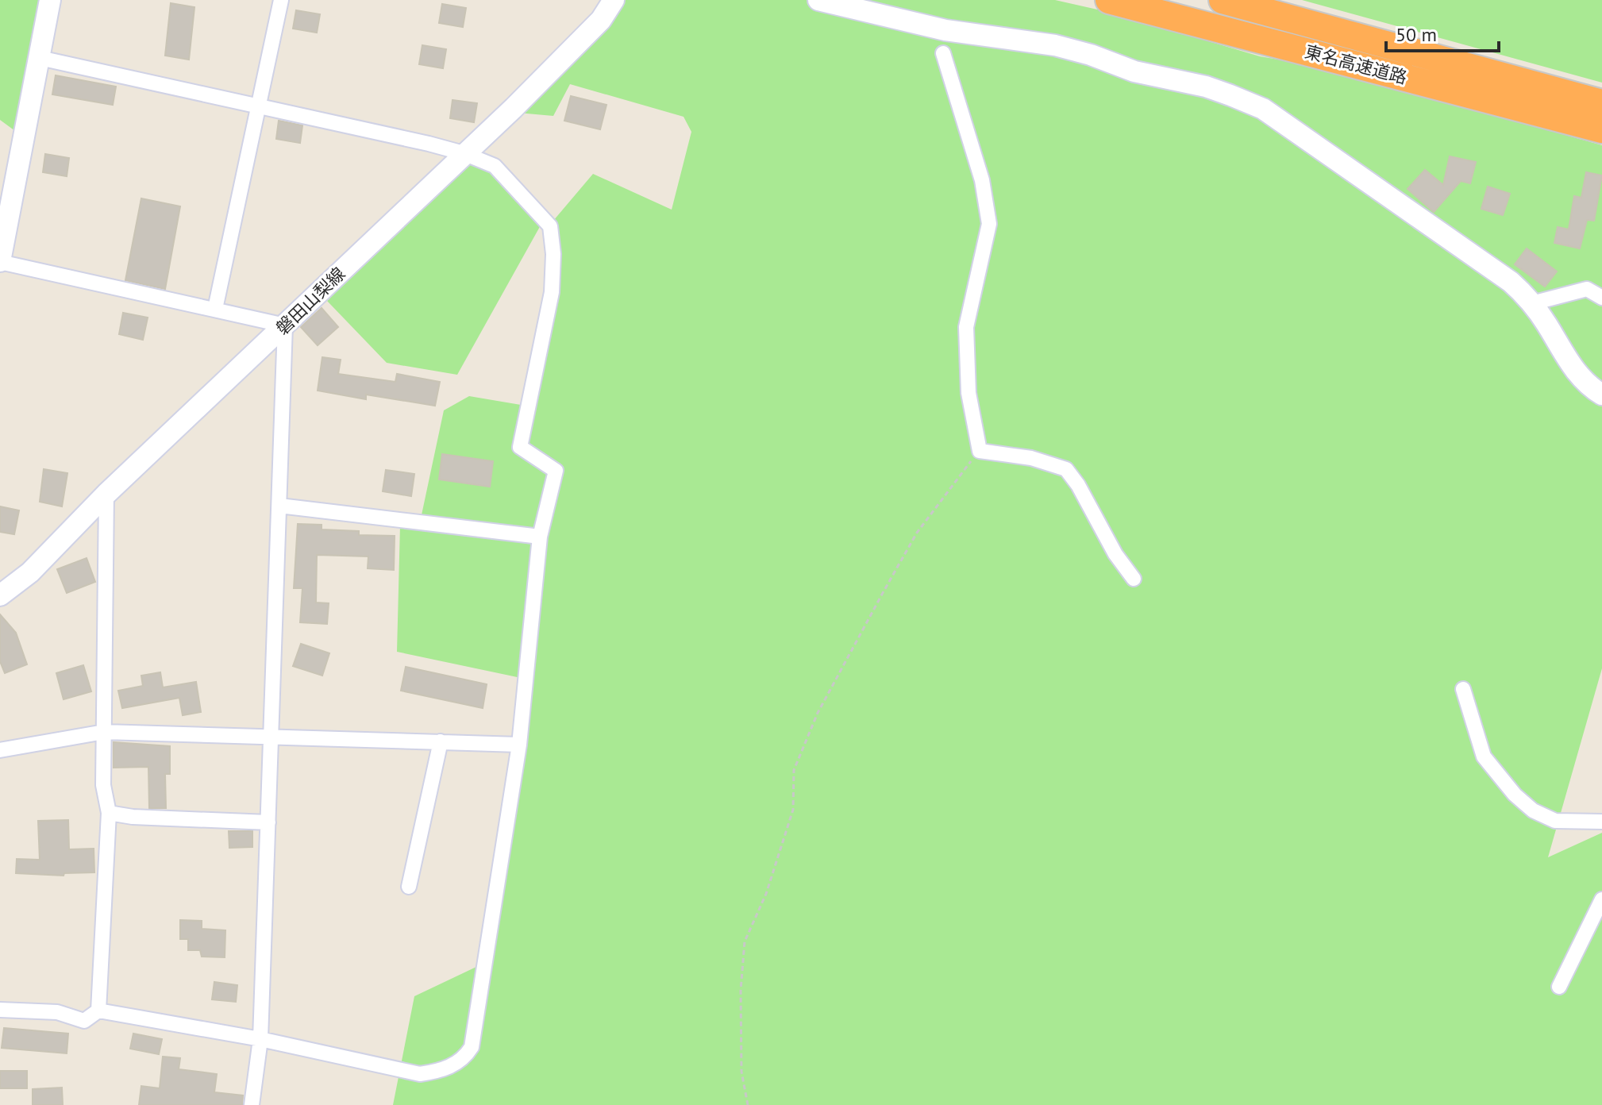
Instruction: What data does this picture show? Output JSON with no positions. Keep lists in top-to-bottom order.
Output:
{
  "streets": {
    "highway": ["東名高速道路"],
    "street": ["磐田山梨線"]
  },
  "scale_bar": "50 m"
}
